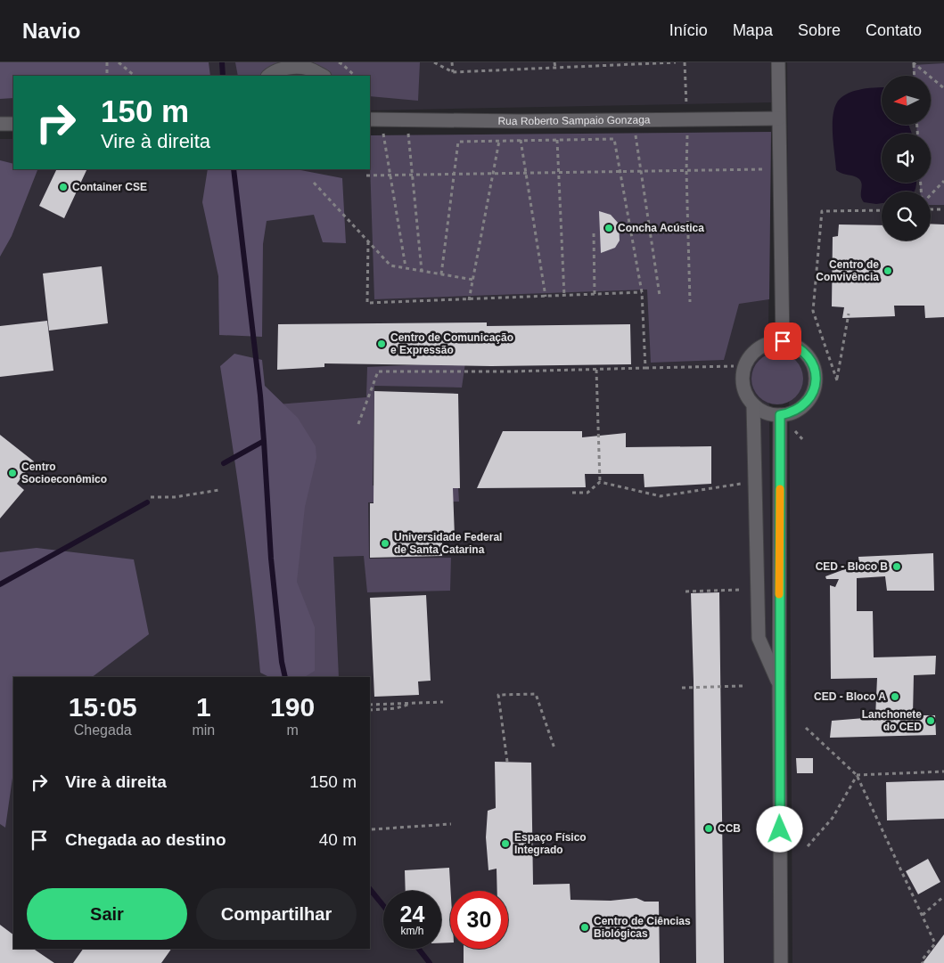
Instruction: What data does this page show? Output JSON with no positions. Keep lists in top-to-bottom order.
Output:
{
  "streets": {
    "street": ["Rua Roberto Sampaio Gonzaga"]
  },
  "places": [
    "Container CSE",
    "Concha Acústica",
    "Centro de Convivência",
    "Centro de Comunicação e Expressão",
    "Centro Socioeconômico",
    "Universidade Federal de Santa Catarina",
    "CED - Bloco B",
    "CED - Bloco A",
    "Lanchonete do CED",
    "CCB",
    "Espaço Físico Integrado",
    "Centro de Ciências Biológicas"
  ],
  "north": "left",
  "page": {
    "header": "Navio",
    "nav": [
      "Início",
      "Mapa",
      "Sobre",
      "Contato"
    ],
    "turn": ["150 m", "Vire à direita"],
    "eta": [
      "15:05",
      "Chegada",
      "1",
      "min",
      "190",
      "m"
    ],
    "list": [
      {
        "name": "Vire à direita",
        "value": "150 m"
      },
      {
        "name": "Chegada ao destino",
        "value": "40 m"
      }
    ],
    "buttons": ["Sair", "Compartilhar"],
    "speed": "24 km/h",
    "limit": "30"
  }
}
